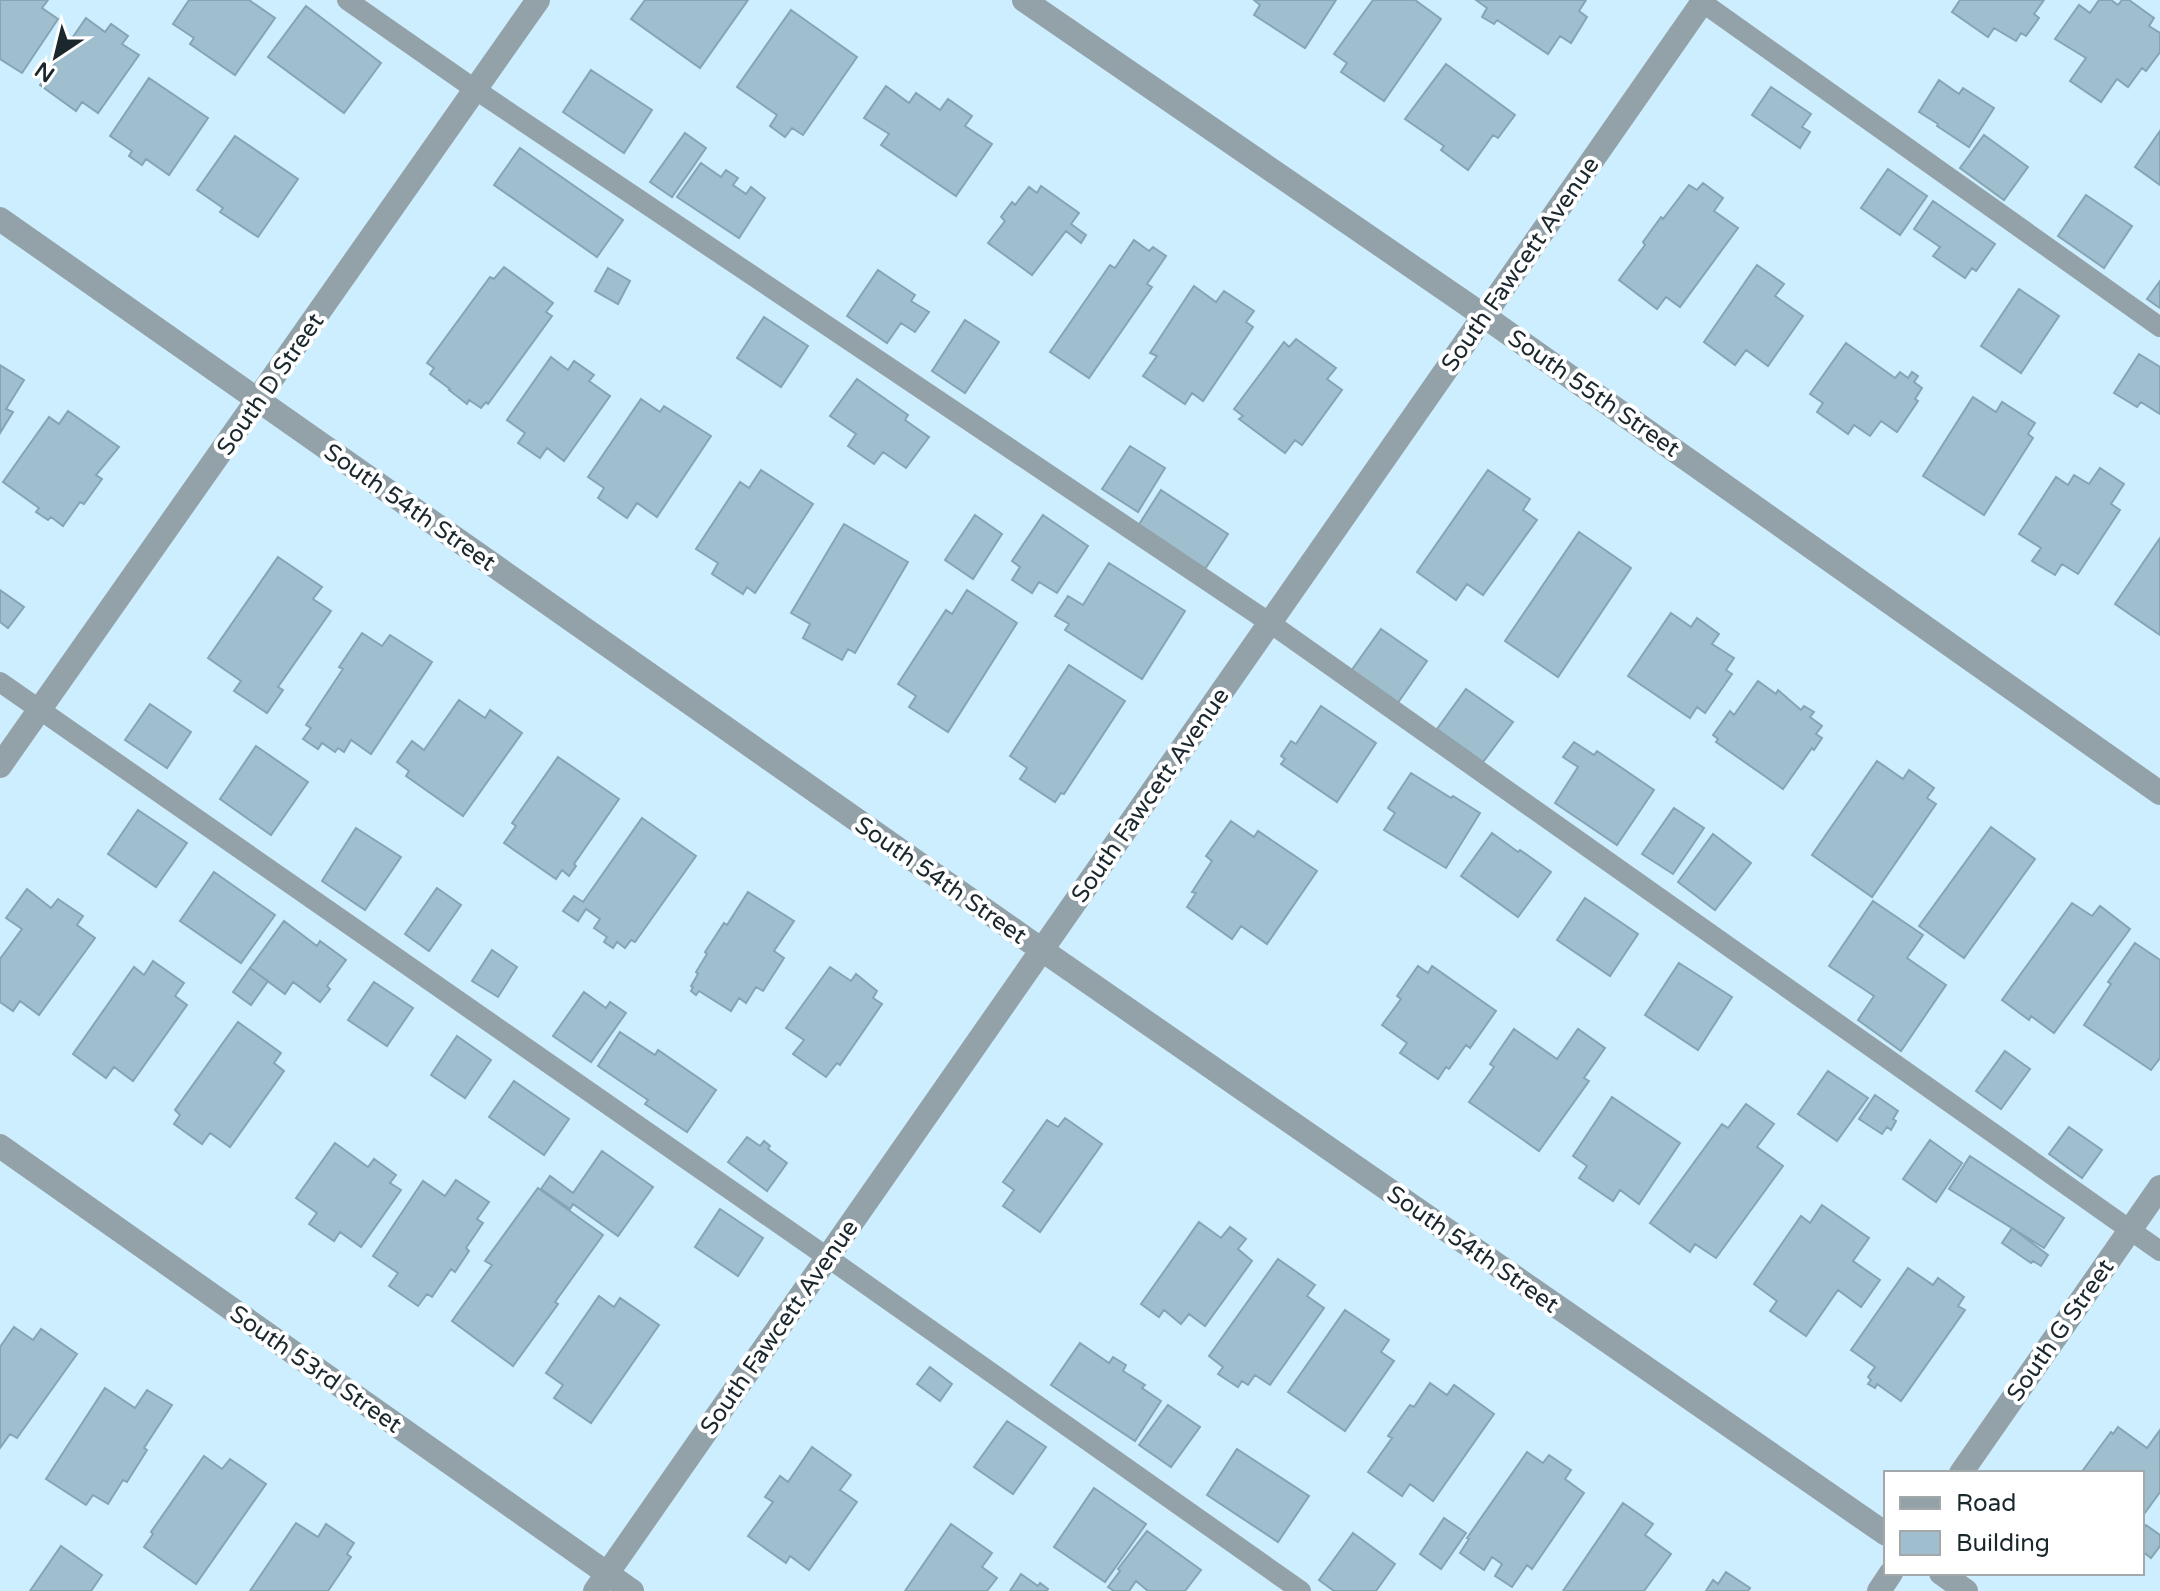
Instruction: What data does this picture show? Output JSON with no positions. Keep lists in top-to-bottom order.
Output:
{
  "streets": {
    "street": [
      "South Fawcett Avenue",
      "South D Street",
      "South 55th Street",
      "South 54th Street",
      "South G Street",
      "South 53rd Street"
    ]
  },
  "crossings": [
    ["South Fawcett Avenue", "South 55th Street"],
    ["South Fawcett Avenue", "South 54th Street"],
    ["South Fawcett Avenue", "South 53rd Street"],
    ["South D Street", "South 54th Street"]
  ],
  "legend": ["Road", "Building"],
  "north": "bottom left"
}
